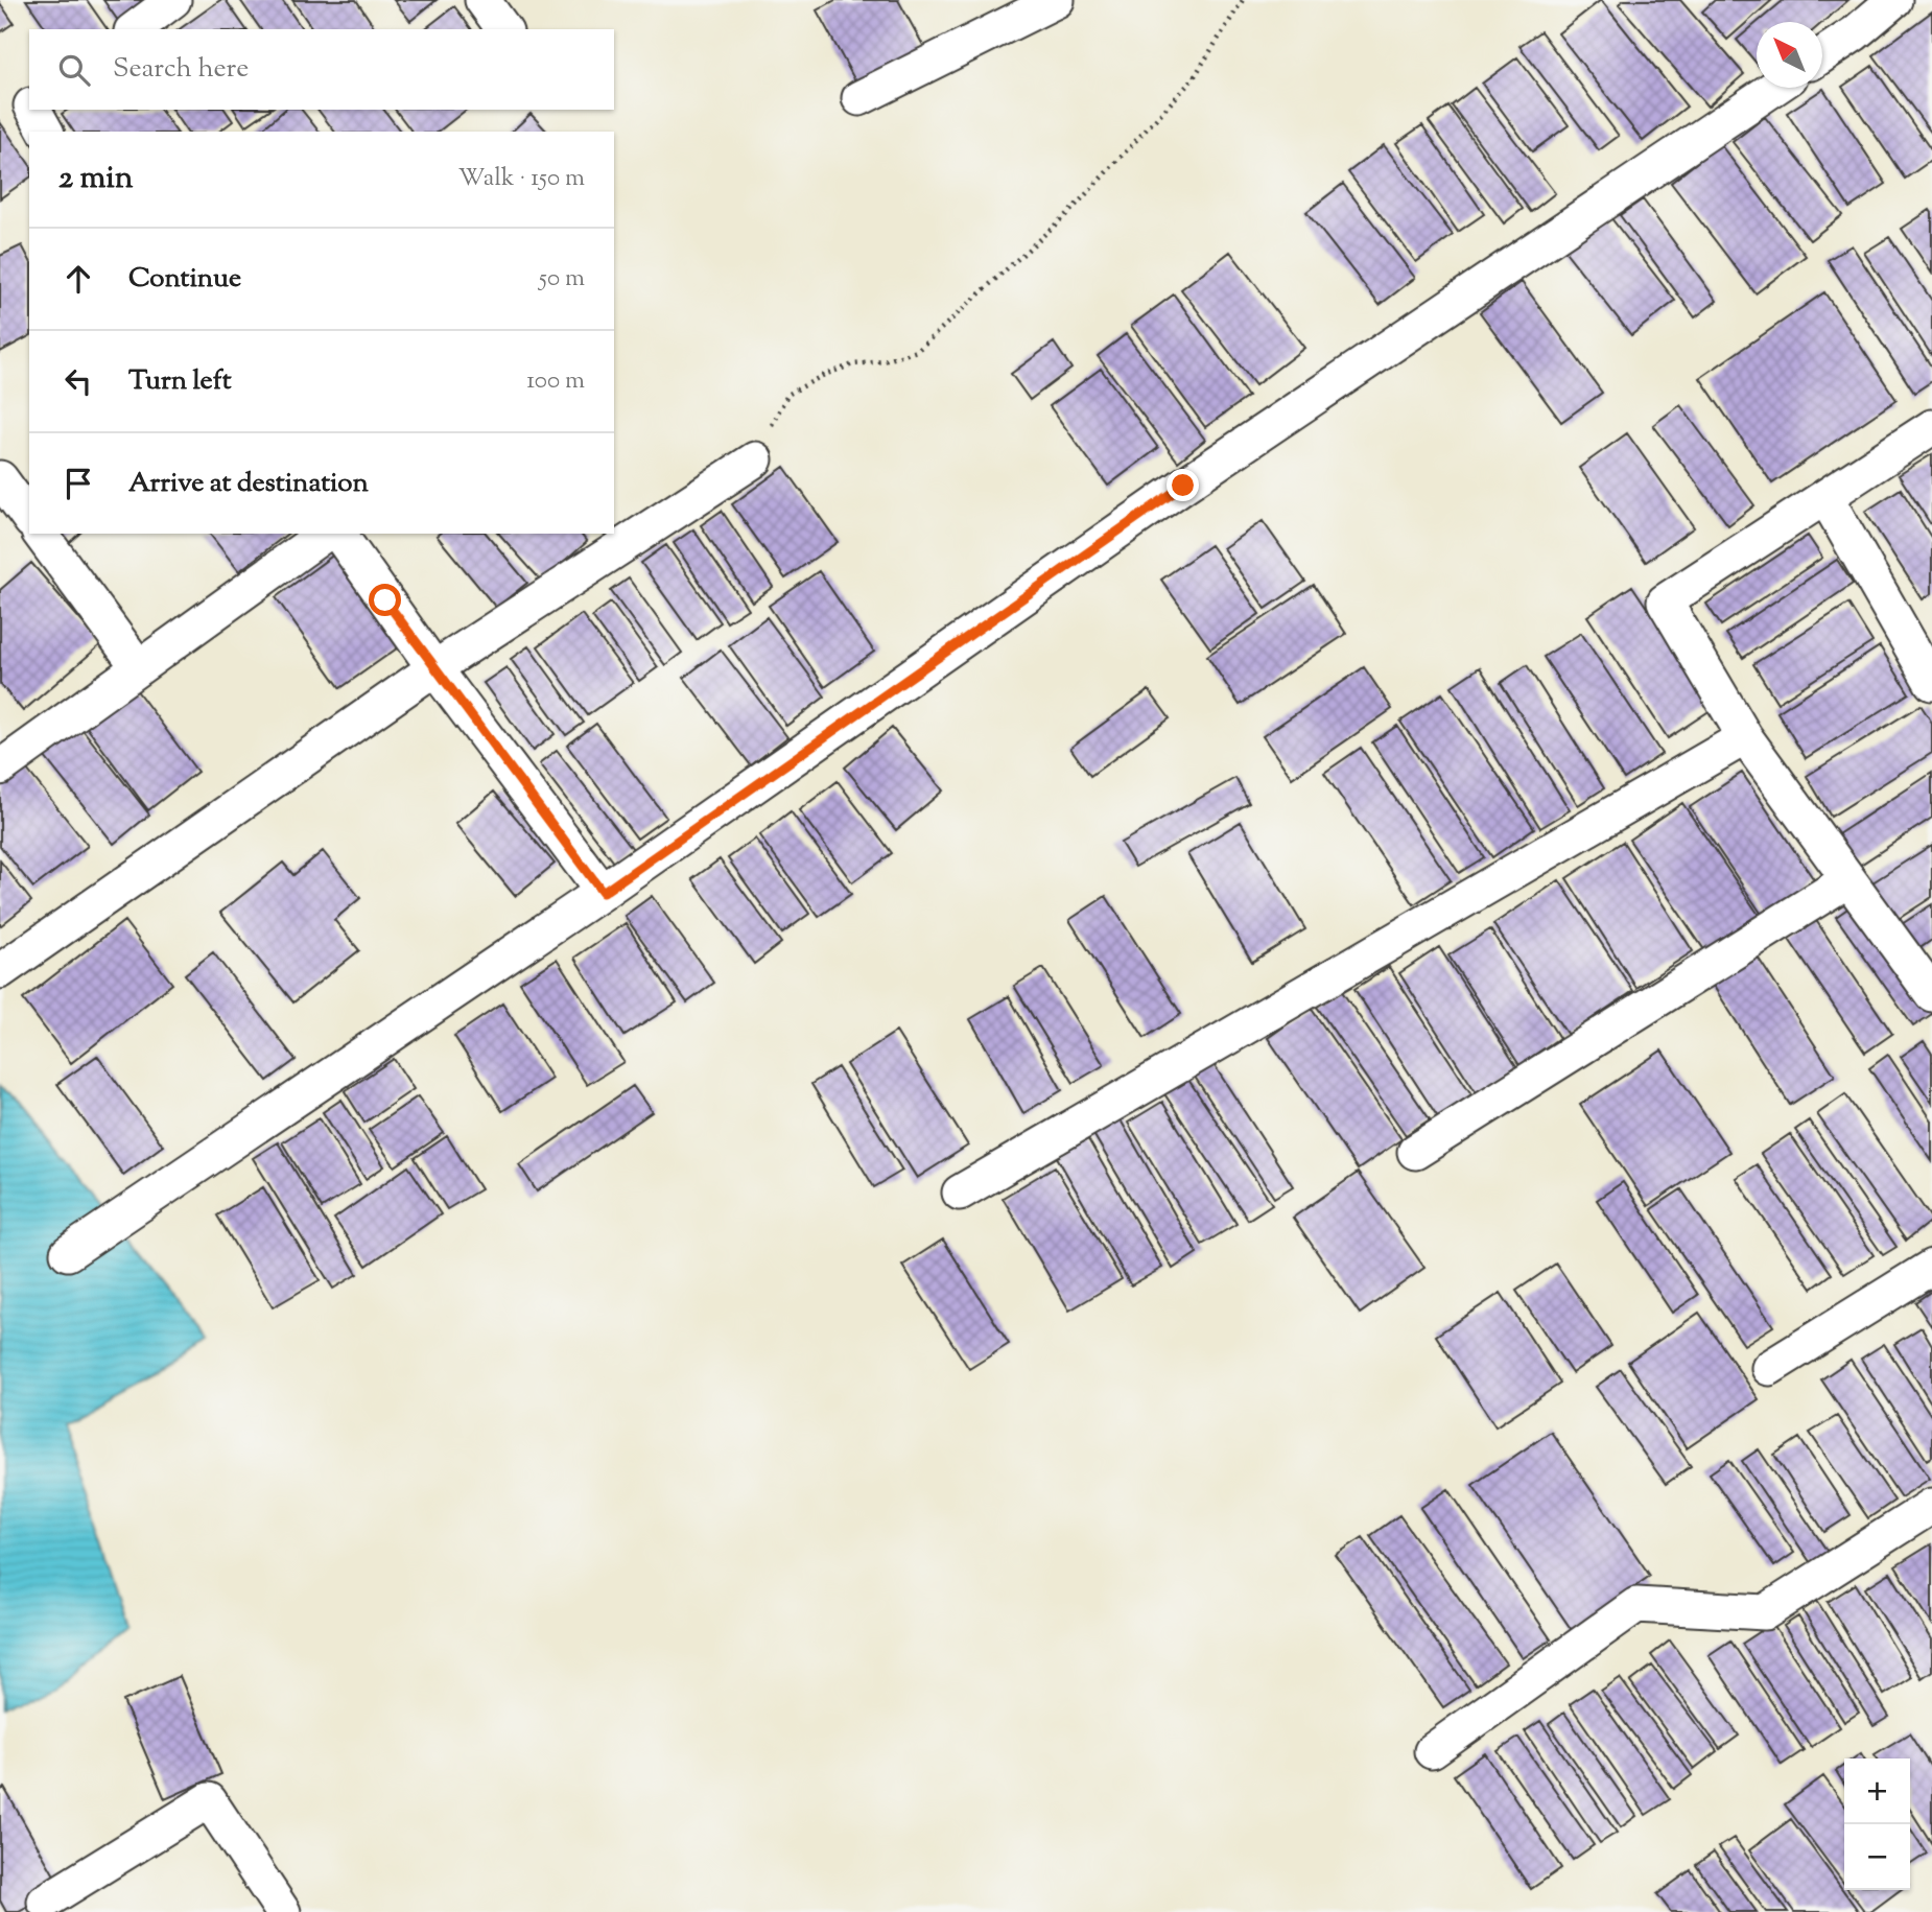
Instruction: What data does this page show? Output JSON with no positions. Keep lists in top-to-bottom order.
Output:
{
  "north": "top left",
  "page": {
    "search": "Search here",
    "heading": ["2 min", "Walk · 150 m"],
    "list": [
      ["Continue", "50 m"],
      ["Turn left", "100 m"],
      "Arrive at destination"
    ],
    "map_buttons": ["+", "−"]
  }
}
